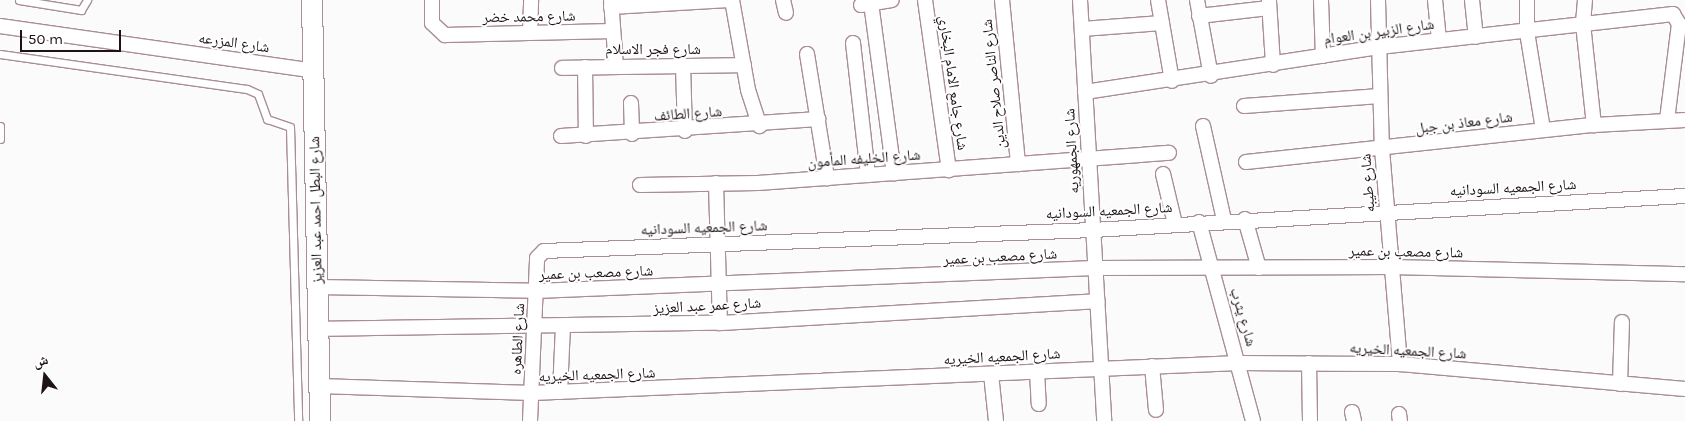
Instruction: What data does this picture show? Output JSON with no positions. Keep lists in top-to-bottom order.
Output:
{
  "streets": {
    "main road": ["شارع البطل احمد عبد العزيز"],
    "street": [
      "شارع محمد خضر",
      "شارع الزبير بن العوام",
      "شارع المزرعه",
      "شارع فجر الاسلام",
      "شارع جامع الامام البخاري",
      "شارع الناصر صلاح الدين",
      "شارع الطائف",
      "شارع معاذ بن جبل",
      "شارع الجمهوريه",
      "شارع الخليفه المأمون",
      "شارع طيبه",
      "شارع الجمعيه السودانيه",
      "شارع مصعب بن عمير",
      "شارع عمر عبد العزيز",
      "شارع يثرب",
      "شارع الطاهره",
      "شارع الجمعيه الخيريه"
    ]
  },
  "crossings": [
    ["شارع الزبير بن العوام", "شارع معاذ بن جبل"],
    ["شارع الزبير بن العوام", "شارع الجمهوريه"],
    ["شارع الزبير بن العوام", "شارع طيبه"],
    ["شارع المزرعه", "شارع البطل احمد عبد العزيز"],
    ["شارع جامع الامام البخاري", "شارع الخليفه المأمون"],
    ["شارع الناصر صلاح الدين", "شارع الخليفه المأمون"],
    ["شارع معاذ بن جبل", "شارع طيبه"],
    ["شارع الجمهوريه", "شارع الخليفه المأمون"],
    ["شارع الجمهوريه", "شارع الجمعيه السودانيه"],
    ["شارع الجمهوريه", "شارع مصعب بن عمير"],
    ["شارع الجمهوريه", "شارع عمر عبد العزيز"],
    ["شارع الجمهوريه", "شارع الجمعيه الخيريه"],
    ["شارع طيبه", "شارع الجمعيه السودانيه"],
    ["شارع طيبه", "شارع مصعب بن عمير"],
    ["شارع طيبه", "شارع الجمعيه الخيريه"],
    ["شارع الجمعيه السودانيه", "شارع يثرب"],
    ["شارع الجمعيه السودانيه", "شارع الطاهره"],
    ["شارع البطل احمد عبد العزيز", "شارع مصعب بن عمير"],
    ["شارع البطل احمد عبد العزيز", "شارع عمر عبد العزيز"],
    ["شارع البطل احمد عبد العزيز", "شارع الجمعيه الخيريه"],
    ["شارع مصعب بن عمير", "شارع يثرب"],
    ["شارع مصعب بن عمير", "شارع الطاهره"],
    ["شارع عمر عبد العزيز", "شارع الطاهره"],
    ["شارع يثرب", "شارع الجمعيه الخيريه"],
    ["شارع الطاهره", "شارع الجمعيه الخيريه"]
  ],
  "scale_bar": "50 m",
  "north": "top"
}
